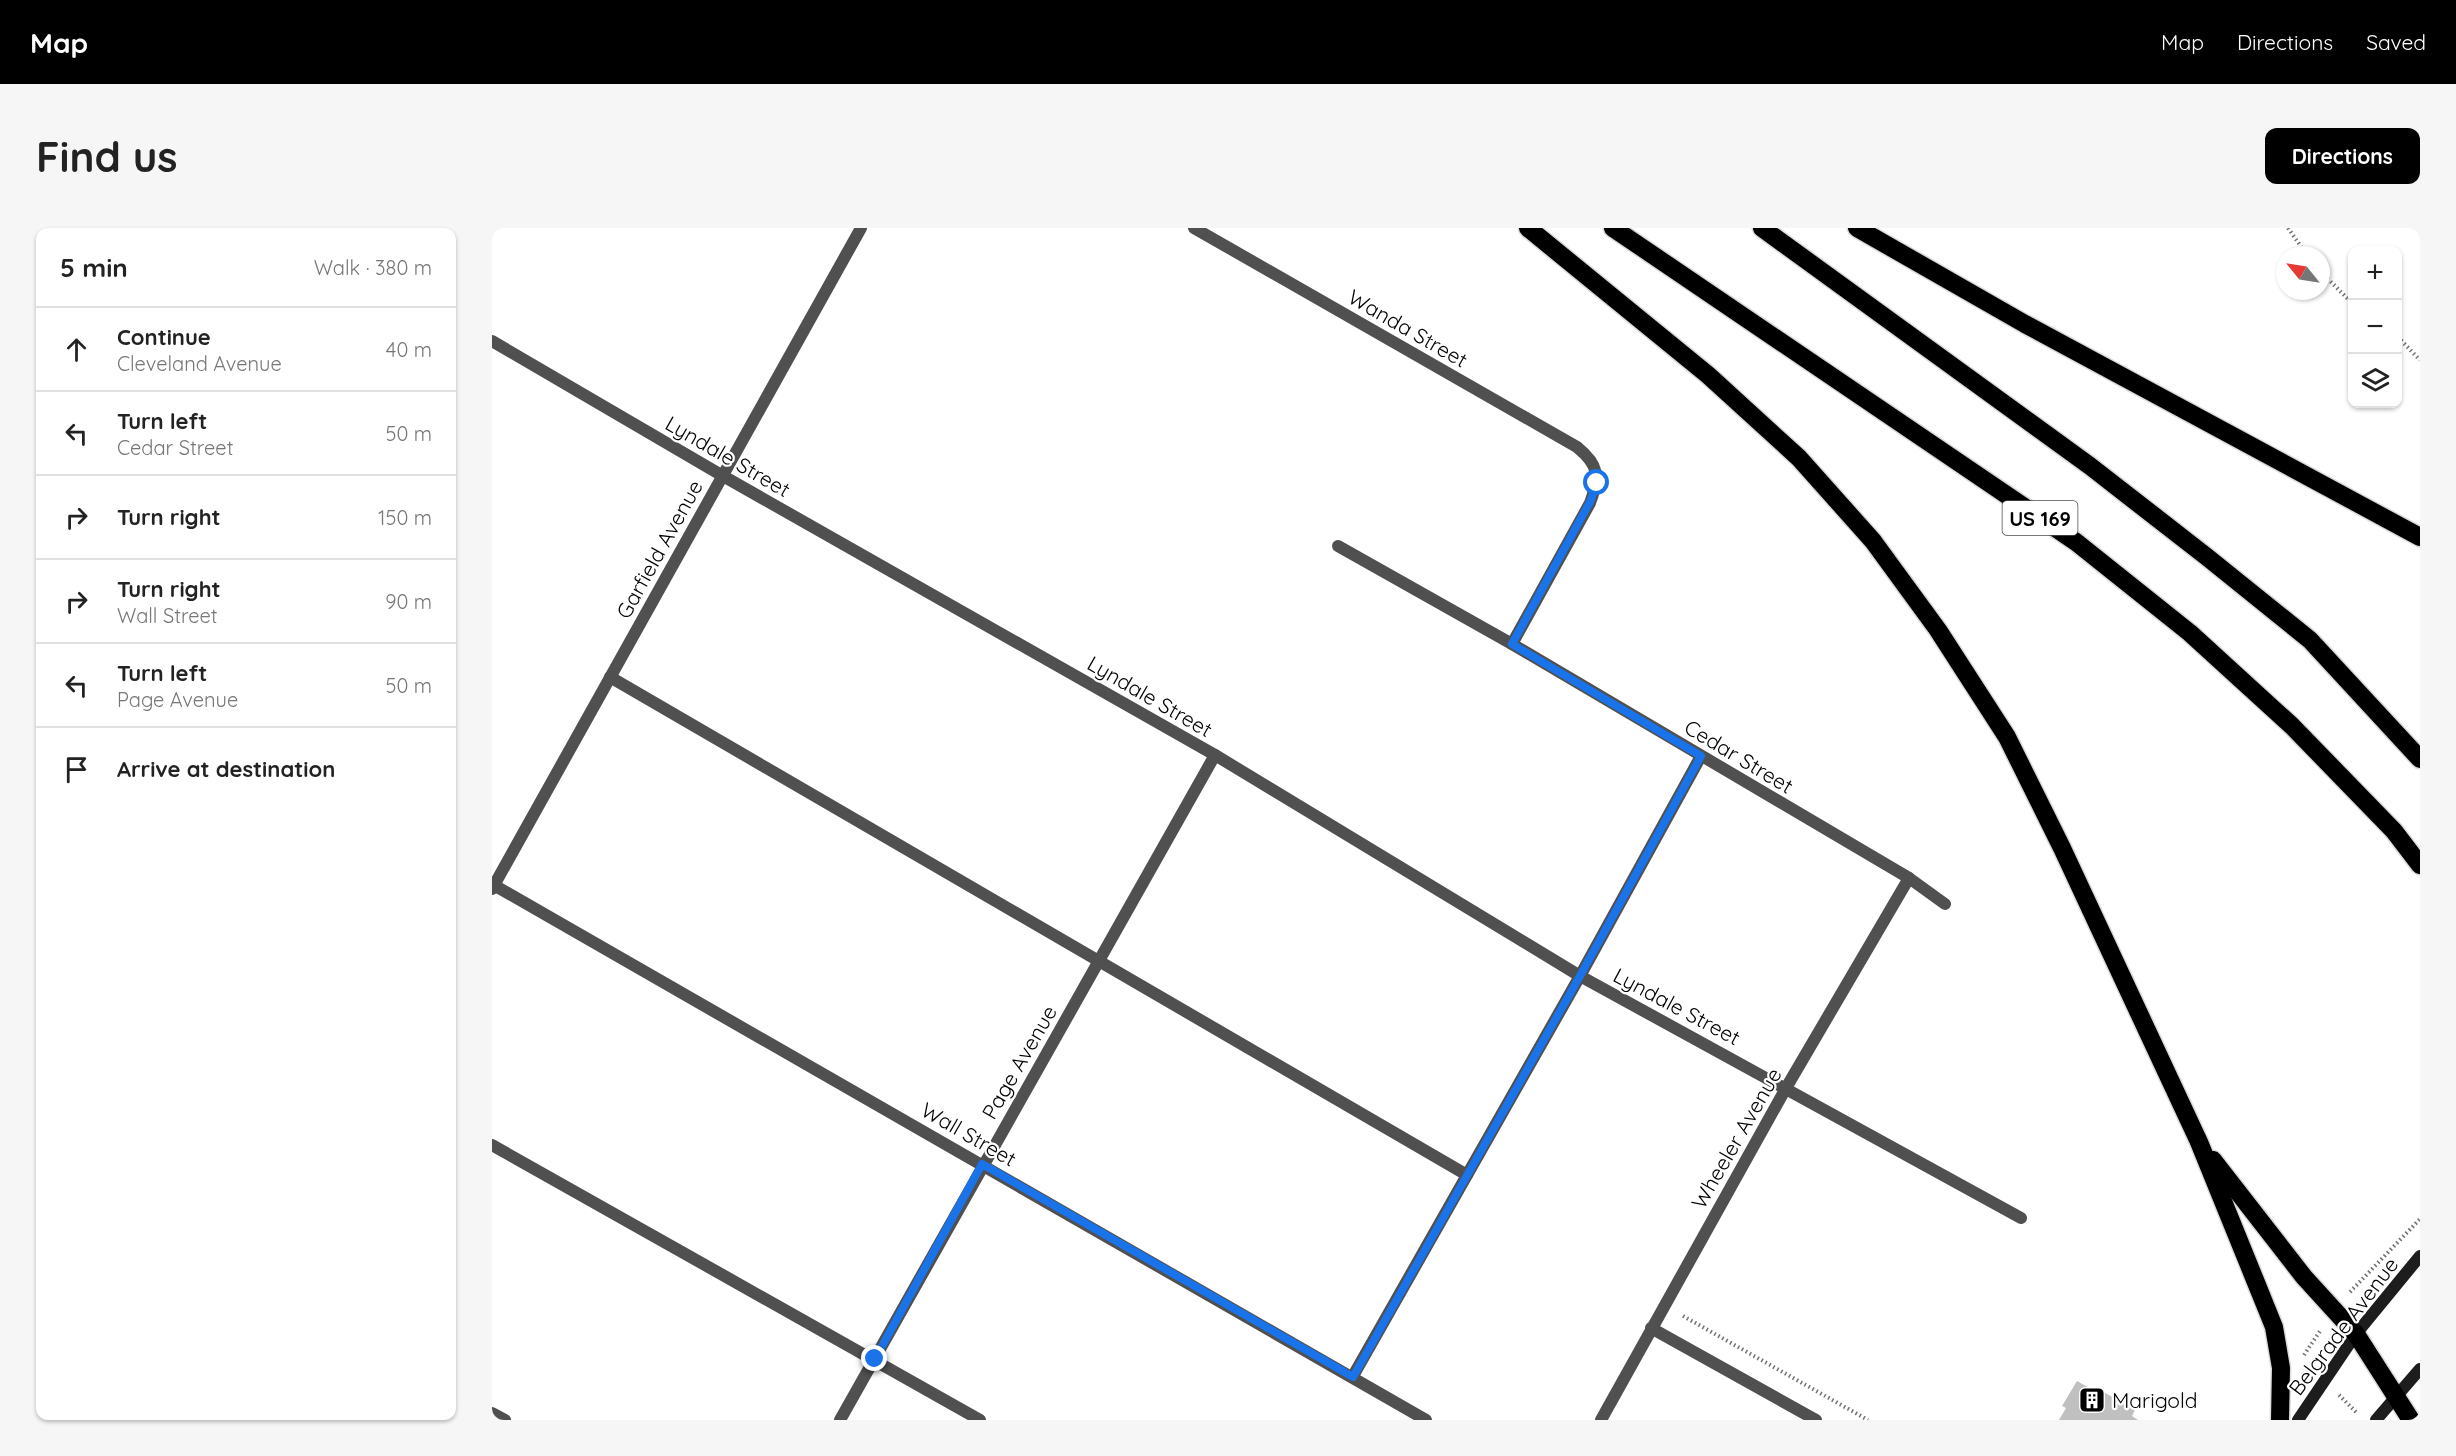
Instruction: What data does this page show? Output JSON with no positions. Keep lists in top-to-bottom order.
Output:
{
  "streets": {
    "highway": ["US 169"],
    "main road": ["Belgrade Avenue"],
    "street": [
      "Wanda Street",
      "Lyndale Street",
      "Garfield Avenue",
      "Cedar Street",
      "Page Avenue",
      "Wall Street",
      "Wheeler Avenue"
    ]
  },
  "crossings": [
    ["Wanda Street", "Cedar Street"],
    ["Lyndale Street", "Garfield Avenue"],
    ["Lyndale Street", "Page Avenue"],
    ["Lyndale Street", "Wheeler Avenue"],
    ["Garfield Avenue", "Wall Street"],
    ["Cedar Street", "Wheeler Avenue"],
    ["Page Avenue", "Wall Street"]
  ],
  "places": {
    "building": ["Marigold"]
  },
  "north": "top left",
  "page": {
    "header": "Map",
    "nav": ["Map", "Directions", "Saved"],
    "buttons": "Directions",
    "title": "Find us",
    "heading": ["5 min", "Walk · 380 m"],
    "map_buttons": ["+", "−"],
    "list": [
      ["Continue", "Cleveland Avenue", "40 m"],
      ["Turn left", "Cedar Street", "50 m"],
      ["Turn right", "150 m"],
      ["Turn right", "Wall Street", "90 m"],
      ["Turn left", "Page Avenue", "50 m"],
      "Arrive at destination"
    ]
  }
}
